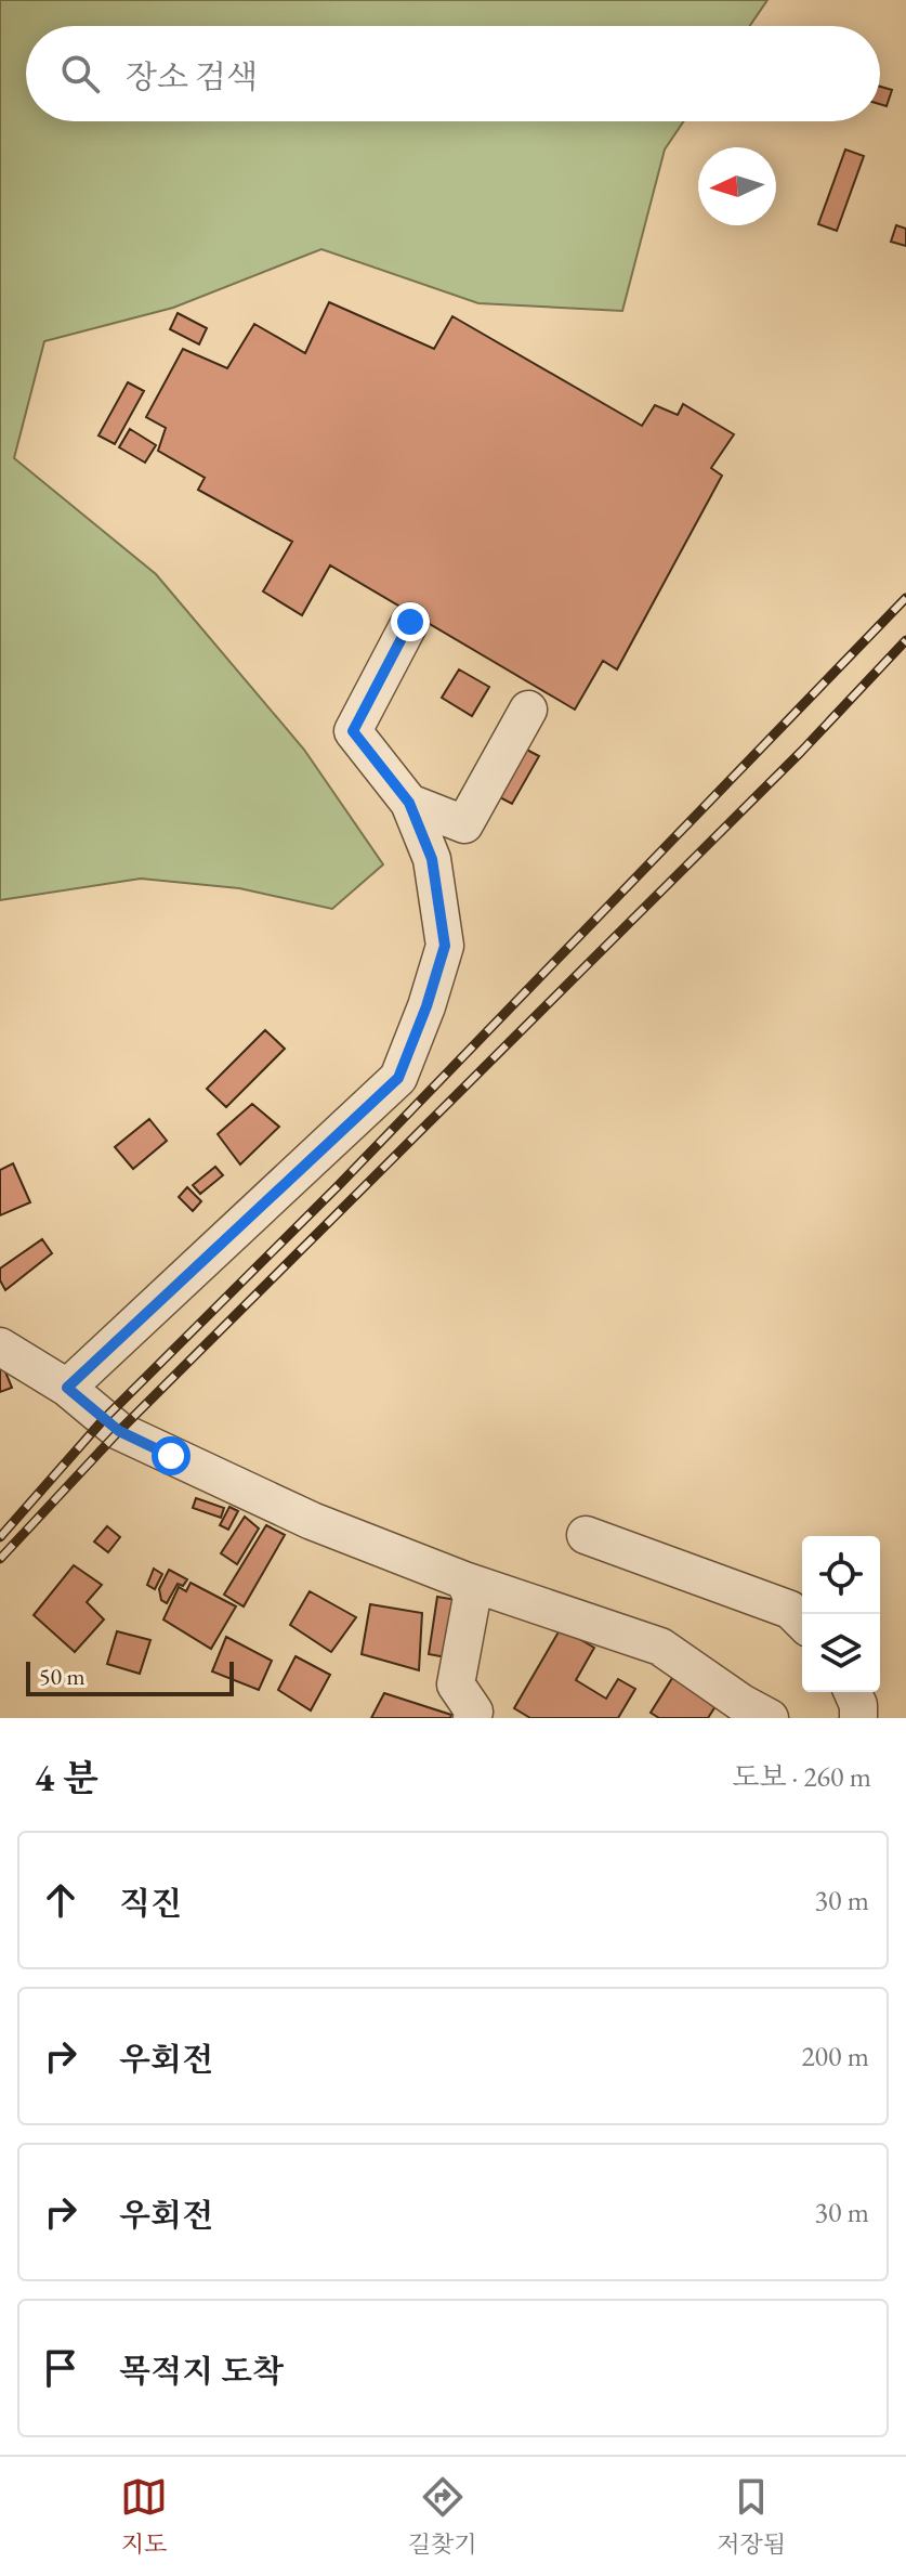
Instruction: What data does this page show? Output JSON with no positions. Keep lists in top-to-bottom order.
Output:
{
  "scale_bar": "50 m",
  "north": "left",
  "page": {
    "search": "장소 검색",
    "scale": "50 m",
    "heading": ["4 분", "도보 · 260 m"],
    "list": [
      ["직진", "30 m"],
      ["우회전", "200 m"],
      ["우회전", "30 m"],
      "목적지 도착"
    ],
    "nav": ["지도", "길찾기", "저장됨"]
  }
}
